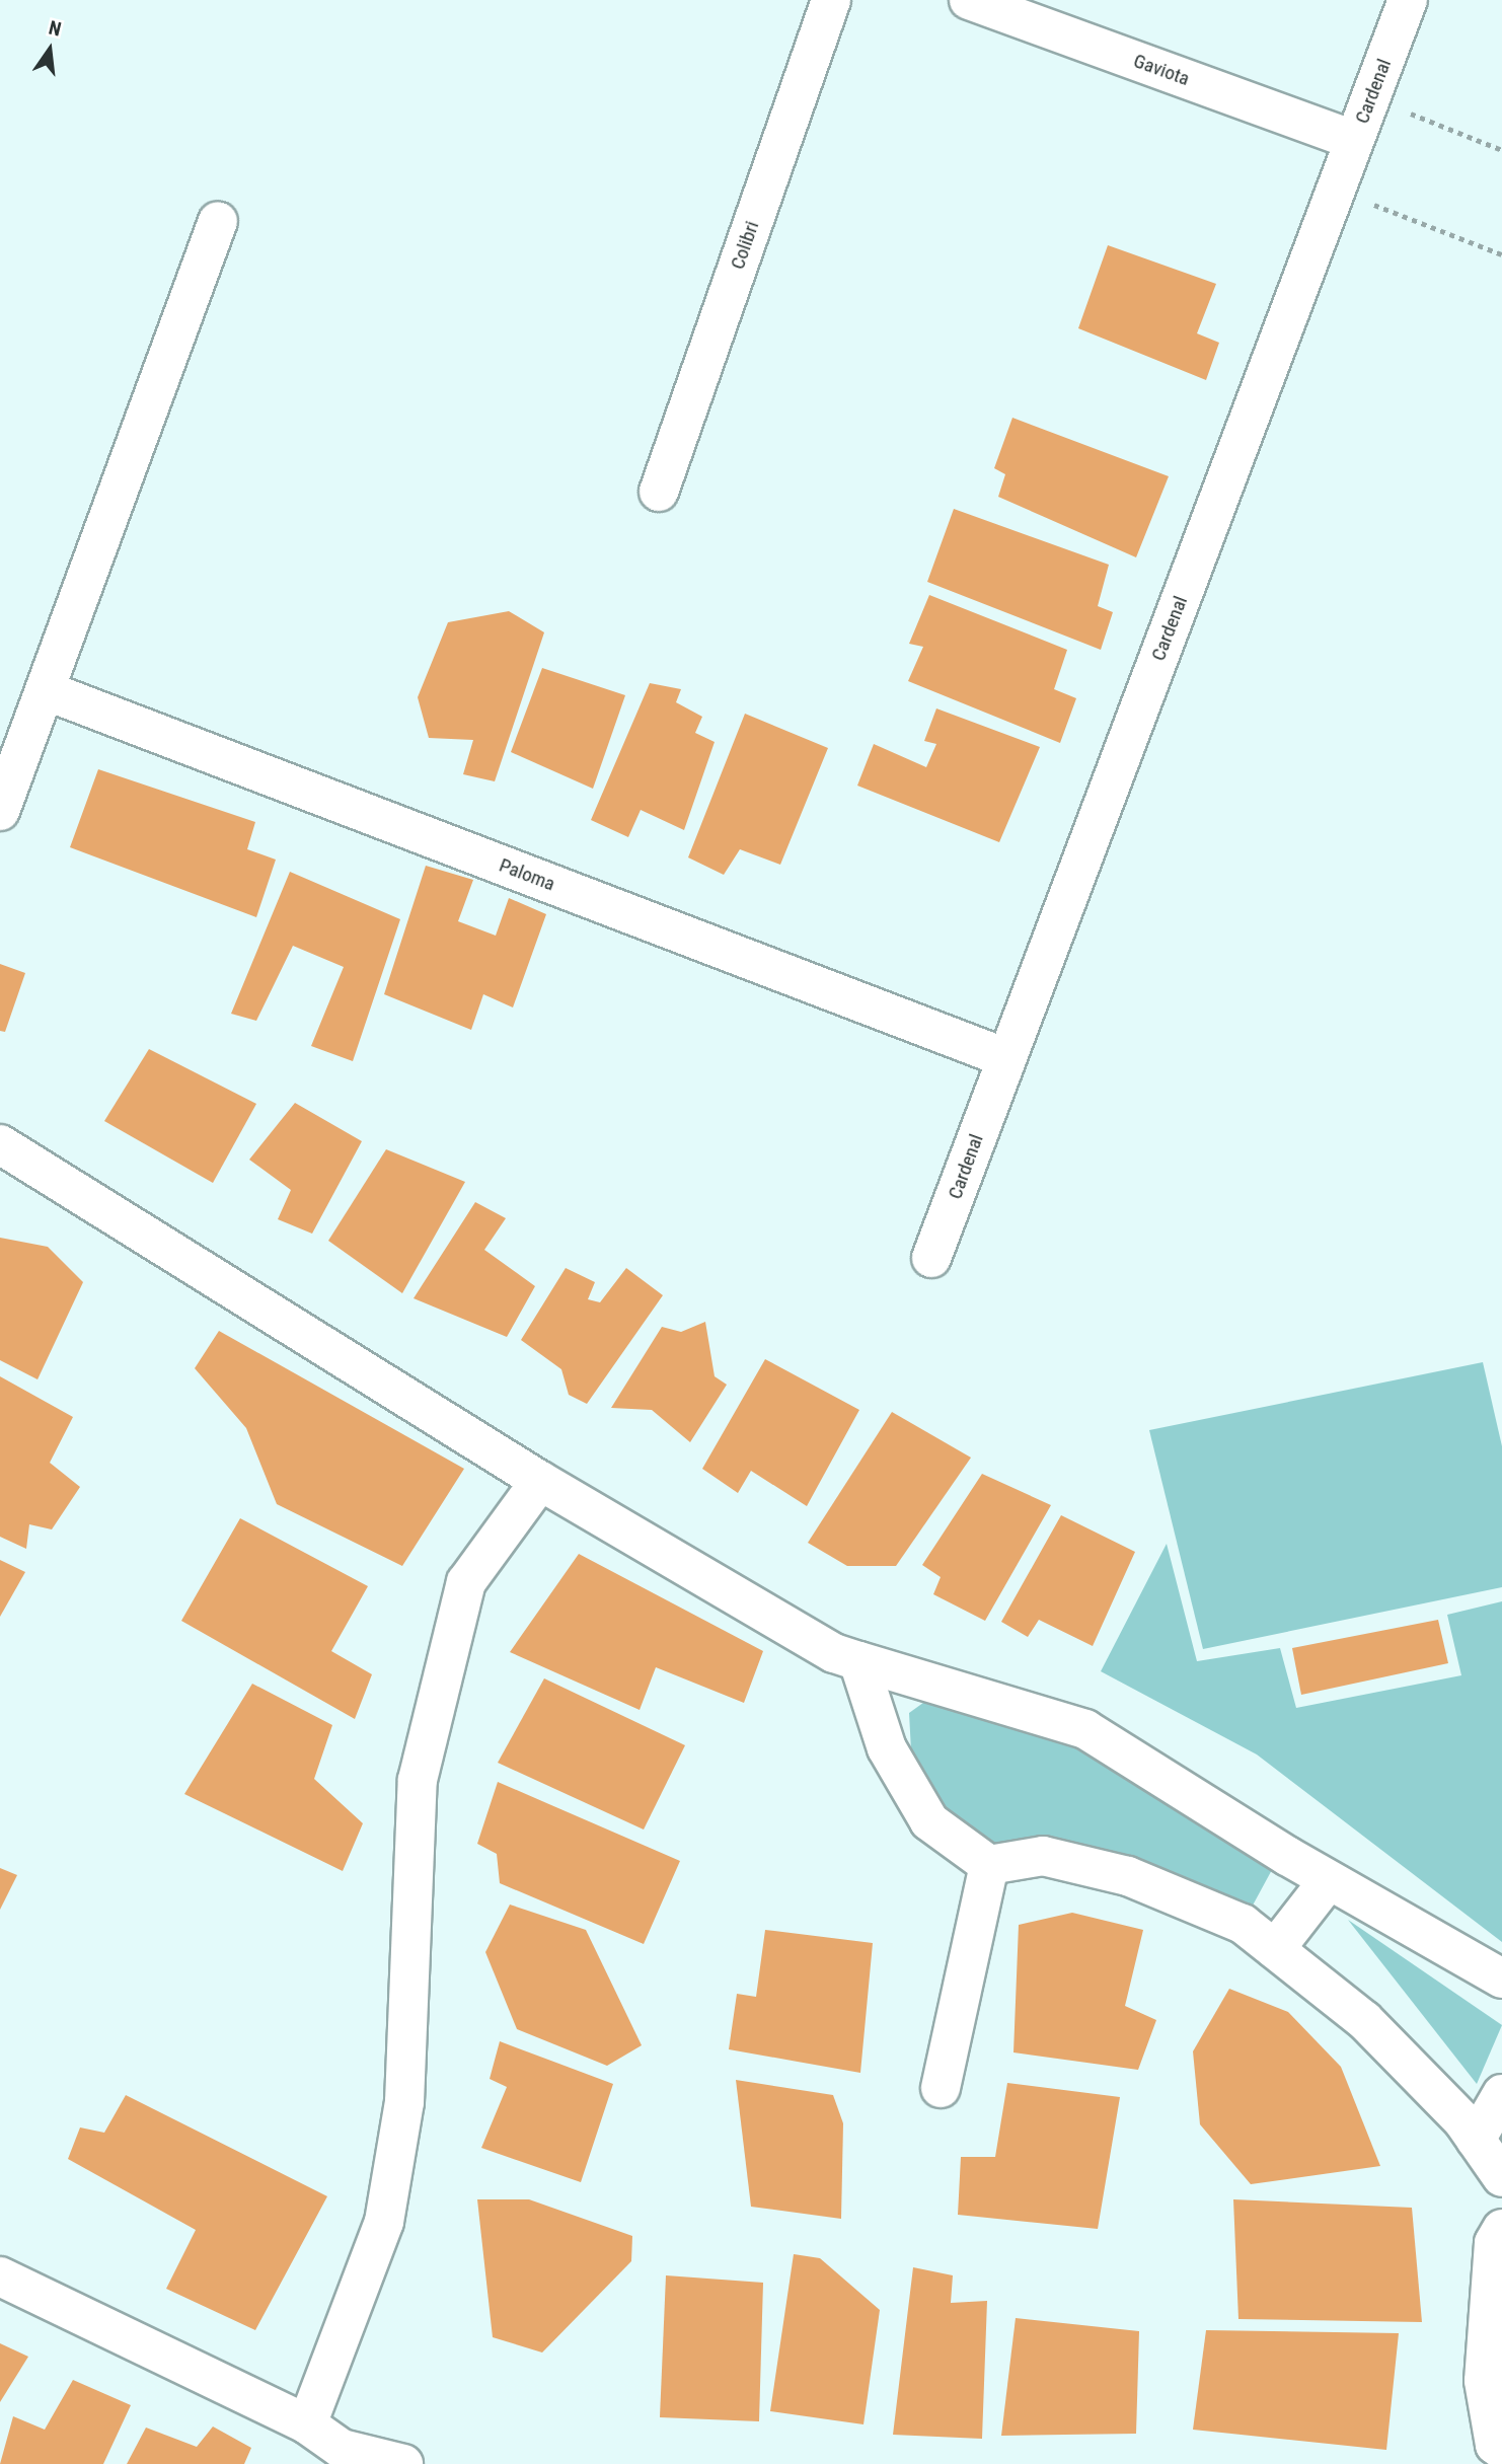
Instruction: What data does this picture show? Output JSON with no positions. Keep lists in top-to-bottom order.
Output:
{
  "streets": {
    "street": [
      "Gaviota",
      "Cardenal",
      "Colibri",
      "Paloma"
    ]
  },
  "crossings": [
    ["Gaviota", "Cardenal"],
    ["Cardenal", "Paloma"]
  ],
  "north": "top"
}
